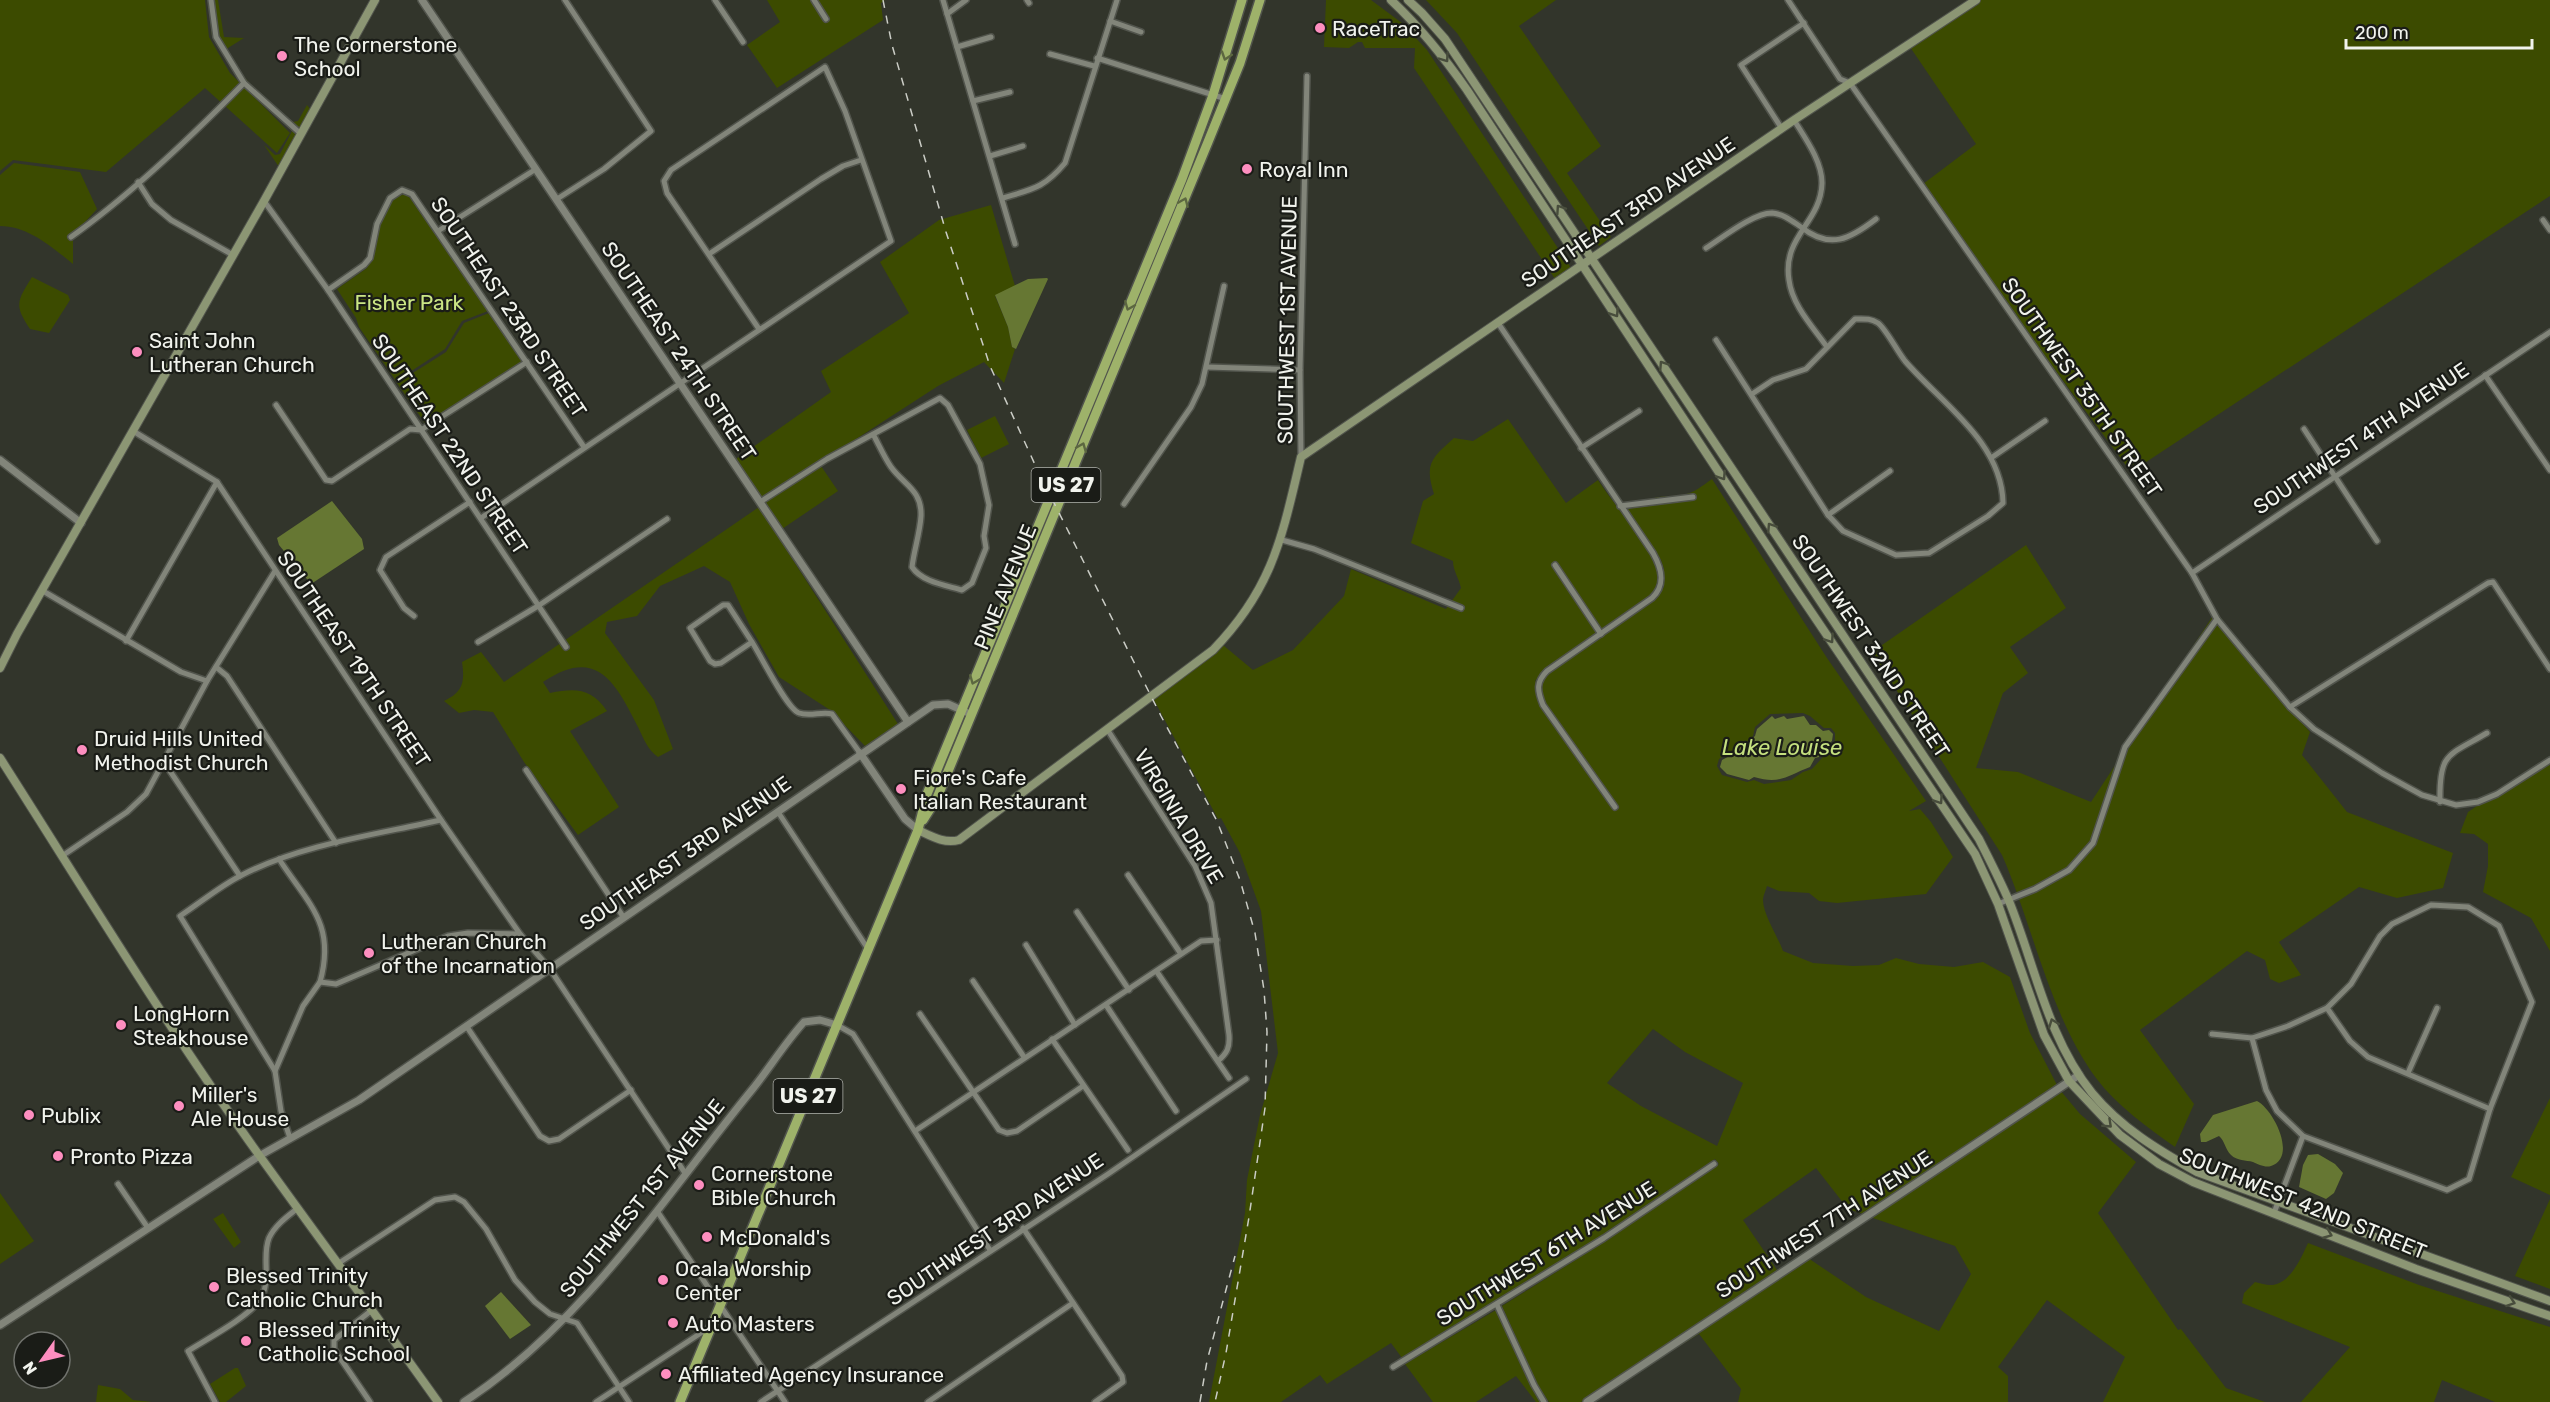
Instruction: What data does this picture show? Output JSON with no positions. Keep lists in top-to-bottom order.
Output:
{
  "streets": {
    "highway": ["US 27", "PINE AVENUE"],
    "main road": ["SOUTHEAST 3RD AVENUE", "SOUTHWEST 32ND STREET", "SOUTHWEST 42ND STREET"],
    "street": [
      "SOUTHEAST 23RD STREET",
      "SOUTHWEST 1ST AVENUE",
      "SOUTHEAST 24TH STREET",
      "SOUTHWEST 35TH STREET",
      "SOUTHWEST 4TH AVENUE",
      "SOUTHEAST 22ND STREET",
      "SOUTHEAST 19TH STREET",
      "VIRGINIA DRIVE",
      "SOUTHWEST 7TH AVENUE",
      "SOUTHWEST 3RD AVENUE",
      "SOUTHWEST 6TH AVENUE"
    ]
  },
  "crossings": [
    ["SOUTHEAST 3RD AVENUE", "SOUTHWEST 1ST AVENUE"],
    ["SOUTHEAST 3RD AVENUE", "SOUTHEAST 24TH STREET"],
    ["SOUTHEAST 3RD AVENUE", "SOUTHWEST 35TH STREET"],
    ["SOUTHEAST 3RD AVENUE", "PINE AVENUE"],
    ["SOUTHEAST 3RD AVENUE", "SOUTHWEST 32ND STREET"],
    ["SOUTHEAST 3RD AVENUE", "SOUTHEAST 19TH STREET"],
    ["SOUTHEAST 23RD STREET", "SOUTHEAST 22ND STREET"],
    ["SOUTHWEST 1ST AVENUE", "PINE AVENUE"],
    ["SOUTHWEST 35TH STREET", "SOUTHWEST 4TH AVENUE"],
    ["US 27", "PINE AVENUE"],
    ["SOUTHWEST 32ND STREET", "SOUTHWEST 42ND STREET"],
    ["SOUTHWEST 32ND STREET", "SOUTHWEST 7TH AVENUE"],
    ["SOUTHWEST 42ND STREET", "SOUTHWEST 7TH AVENUE"]
  ],
  "water": ["Lake Louise"],
  "parks": ["Fisher Park"],
  "places": [
    "RaceTrac",
    "The Cornerstone School",
    "Royal Inn",
    "Saint John Lutheran Church",
    "Druid Hills United Methodist Church",
    "Fiore's Cafe Italian Restaurant",
    "Lutheran Church of the Incarnation",
    "LongHorn Steakhouse",
    "Miller's Ale House",
    "Publix",
    "Pronto Pizza",
    "Cornerstone Bible Church",
    "McDonald's",
    "Ocala Worship Center",
    "Blessed Trinity Catholic Church",
    "Auto Masters",
    "Blessed Trinity Catholic School",
    "Affiliated Agency Insurance"
  ],
  "scale_bar": "200 m",
  "north": "bottom left"
}
